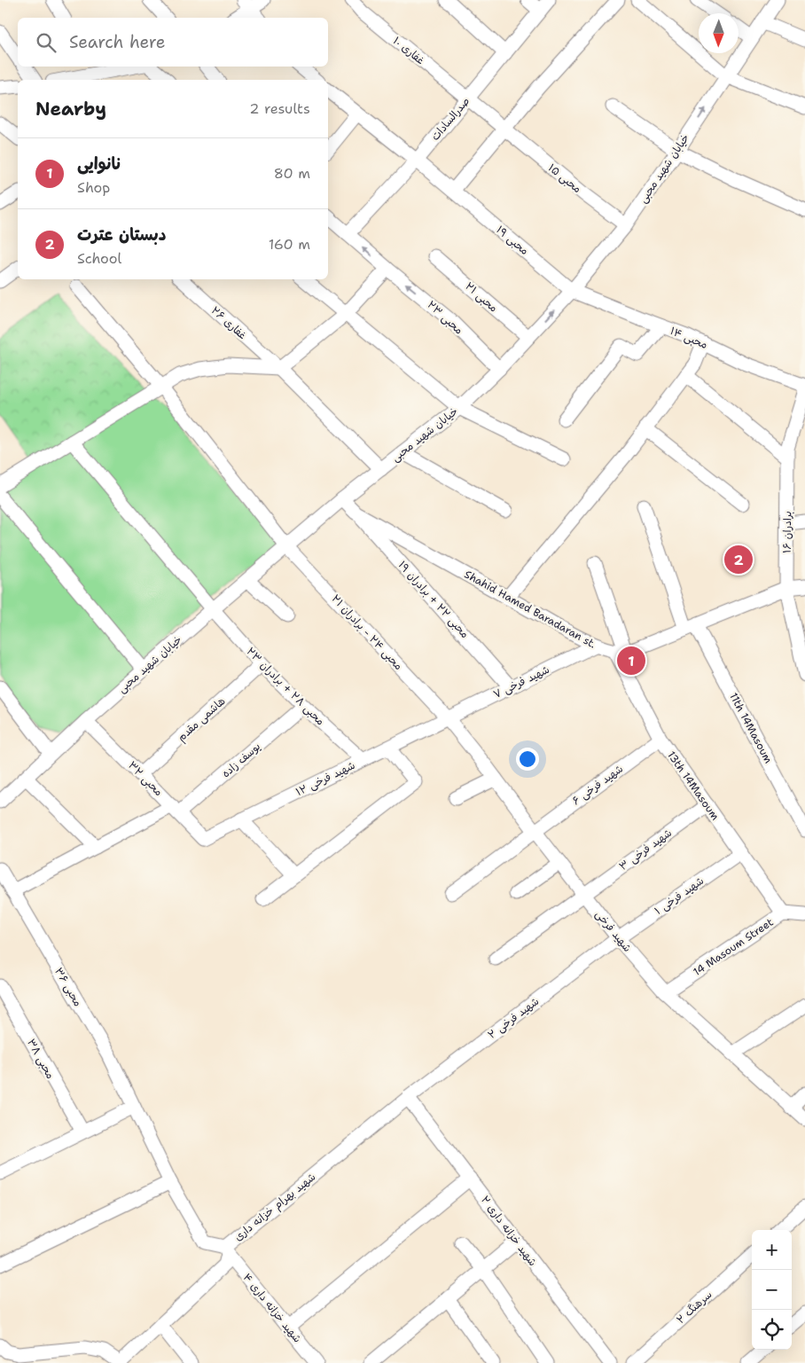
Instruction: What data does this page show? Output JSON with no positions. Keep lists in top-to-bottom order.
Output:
{
  "streets": {
    "street": [
      "غفاری ۱۰",
      "صدرالسادات",
      "خیابان شهید محبی",
      "محبی ۱۵",
      "محبی ۱۹",
      "محبی ۲۱",
      "محبی ۲۳",
      "غفاری ۲۶",
      "محبی ۱۴",
      "برادران ۱۶",
      "محبی ۲۲ + برادران ۱۹",
      "Shahid Hamed Baradaran st.",
      "محبی ۲۴ - برادران ۲۱",
      "شهید فرخی ۷",
      "محبی ۲۸ + برادران ۲۳",
      "هاشمی مقدم",
      "11th 14Masoum",
      "یوسف زاده",
      "محبی ۳۲",
      "شهید فرخی ۱۲",
      "شهید فرخی ۶",
      "13th 14Masoum",
      "شهید فرخی ۳",
      "شهید فرخی ۱",
      "شهید فرخی",
      "14 Masoum Street",
      "محبی ۳۶",
      "شهید فرخی ۲",
      "محبی ۳۸",
      "شهید بهرام خزانه داری",
      "شهید خزانه داری ۲",
      "سرهنگ ۲",
      "شهید خزانه داری ۴"
    ]
  },
  "crossings": [
    ["غفاری ۱۰", "صدرالسادات"],
    ["غفاری ۱۰", "محبی ۱۵"],
    ["صدرالسادات", "محبی ۱۹"],
    ["صدرالسادات", "محبی ۲۳"],
    ["خیابان شهید محبی", "محبی ۱۵"],
    ["خیابان شهید محبی", "محبی ۱۹"],
    ["خیابان شهید محبی", "محبی ۲۱"],
    ["خیابان شهید محبی", "محبی ۲۳"],
    ["خیابان شهید محبی", "غفاری ۲۶"],
    ["خیابان شهید محبی", "محبی ۱۴"],
    ["خیابان شهید محبی", "Shahid Hamed Baradaran st."],
    ["خیابان شهید محبی", "محبی ۲۴ - برادران ۲۱"],
    ["خیابان شهید محبی", "محبی ۲۸ + برادران ۲۳"],
    ["خیابان شهید محبی", "محبی ۳۲"],
    ["محبی ۱۹", "محبی ۱۴"],
    ["محبی ۲۲ + برادران ۱۹", "Shahid Hamed Baradaran st."],
    ["محبی ۲۲ + برادران ۱۹", "شهید فرخی ۷"],
    ["Shahid Hamed Baradaran st.", "شهید فرخی ۷"],
    ["Shahid Hamed Baradaran st.", "13th 14Masoum"],
    ["محبی ۲۴ - برادران ۲۱", "شهید فرخی ۷"],
    ["محبی ۲۴ - برادران ۲۱", "شهید فرخی ۱۲"],
    ["محبی ۲۴ - برادران ۲۱", "شهید فرخی"],
    ["شهید فرخی ۷", "شهید فرخی ۱۲"],
    ["شهید فرخی ۷", "شهید فرخی"],
    ["محبی ۲۸ + برادران ۲۳", "هاشمی مقدم"],
    ["محبی ۲۸ + برادران ۲۳", "یوسف زاده"],
    ["محبی ۲۸ + برادران ۲۳", "شهید فرخی ۱۲"],
    ["هاشمی مقدم", "محبی ۳۲"],
    ["یوسف زاده", "محبی ۳۲"],
    ["یوسف زاده", "محبی ۳۶"],
    ["محبی ۳۲", "شهید فرخی ۱۲"],
    ["شهید فرخی ۱۲", "شهید فرخی"],
    ["شهید فرخی ۶", "13th 14Masoum"],
    ["شهید فرخی ۶", "شهید فرخی"],
    ["13th 14Masoum", "شهید فرخی ۳"],
    ["13th 14Masoum", "شهید فرخی ۱"],
    ["13th 14Masoum", "14 Masoum Street"],
    ["شهید فرخی ۳", "شهید فرخی"],
    ["شهید فرخی ۱", "شهید فرخی"],
    ["شهید فرخی ۱", "شهید فرخی ۲"],
    ["شهید فرخی", "14 Masoum Street"],
    ["شهید فرخی", "شهید فرخی ۲"],
    ["محبی ۳۶", "شهید بهرام خزانه داری"],
    ["محبی ۳۶", "شهید خزانه داری ۴"],
    ["شهید فرخی ۲", "شهید بهرام خزانه داری"],
    ["شهید فرخی ۲", "شهید خزانه داری ۲"],
    ["شهید بهرام خزانه داری", "شهید خزانه داری ۲"],
    ["شهید بهرام خزانه داری", "شهید خزانه داری ۴"]
  ],
  "north": "bottom",
  "page": {
    "search": "Search here",
    "heading": ["Nearby", "2 results"],
    "list": [
      {
        "mark": "1",
        "name": "نانوایی",
        "note": "Shop",
        "value": "80 m"
      },
      {
        "mark": "2",
        "name": "دبستان عترت",
        "note": "School",
        "value": "160 m"
      }
    ],
    "pins": ["2", "1"],
    "map_buttons": ["+", "−"]
  }
}
